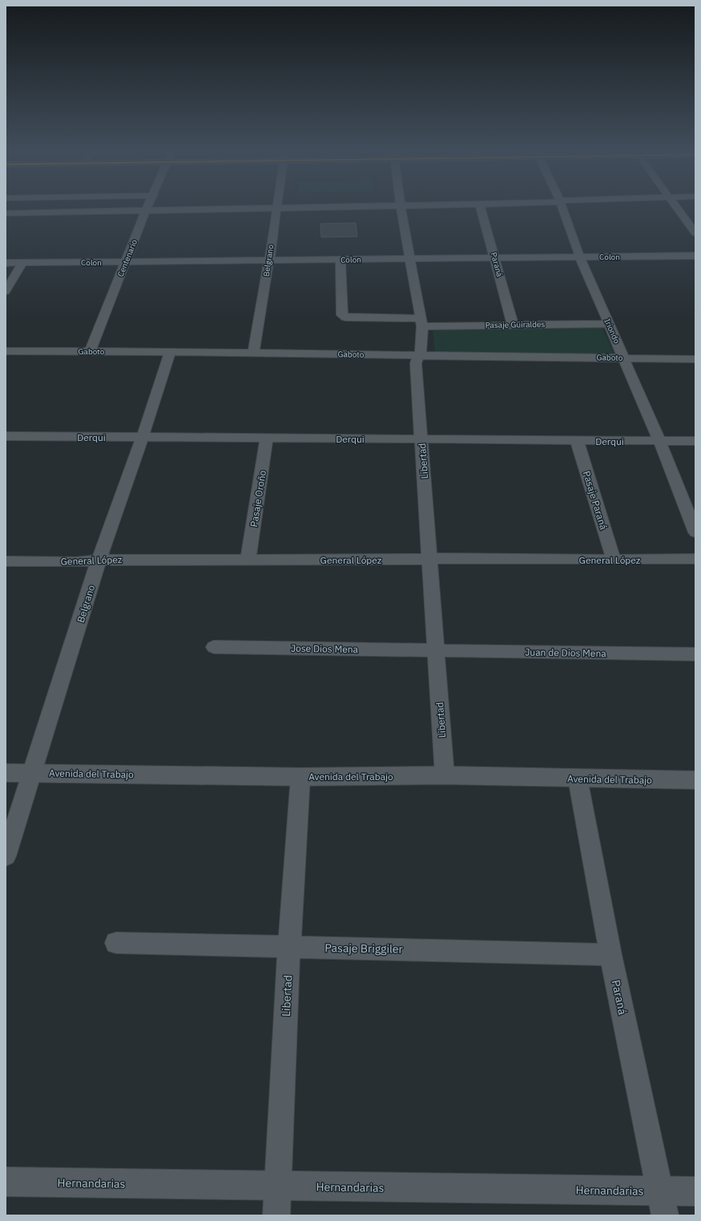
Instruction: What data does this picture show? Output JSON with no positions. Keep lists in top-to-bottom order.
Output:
{
  "streets": {
    "street": [
      "Colon",
      "Centenario",
      "Belgrano",
      "Paraná",
      "Pasaje Güiraldes",
      "Iriondo",
      "Gaboto",
      "Derqui",
      "Libertad",
      "Pasaje Oroño",
      "Pasaje Paraná",
      "General López",
      "Jose Dios Mena",
      "Juan de Dios Mena",
      "Avenida del Trabajo",
      "Pasaje Briggiler",
      "Hernandarias"
    ]
  },
  "crossings": [
    ["Colon", "Centenario"],
    ["Colon", "Belgrano"],
    ["Colon", "Paraná"],
    ["Colon", "Pasaje Güiraldes"],
    ["Colon", "Iriondo"],
    ["Colon", "Libertad"],
    ["Centenario", "Gaboto"],
    ["Belgrano", "Gaboto"],
    ["Belgrano", "Derqui"],
    ["Belgrano", "General López"],
    ["Belgrano", "Avenida del Trabajo"],
    ["Paraná", "Pasaje Güiraldes"],
    ["Paraná", "Avenida del Trabajo"],
    ["Paraná", "Pasaje Briggiler"],
    ["Paraná", "Hernandarias"],
    ["Pasaje Güiraldes", "Iriondo"],
    ["Pasaje Güiraldes", "Libertad"],
    ["Iriondo", "Gaboto"],
    ["Iriondo", "Derqui"],
    ["Gaboto", "Libertad"],
    ["Derqui", "Libertad"],
    ["Derqui", "Pasaje Oroño"],
    ["Derqui", "Pasaje Paraná"],
    ["Libertad", "General López"],
    ["Libertad", "Jose Dios Mena"],
    ["Libertad", "Juan de Dios Mena"],
    ["Libertad", "Avenida del Trabajo"],
    ["Libertad", "Pasaje Briggiler"],
    ["Libertad", "Hernandarias"],
    ["Pasaje Oroño", "General López"],
    ["Pasaje Paraná", "General López"],
    ["Jose Dios Mena", "Juan de Dios Mena"]
  ]
}
